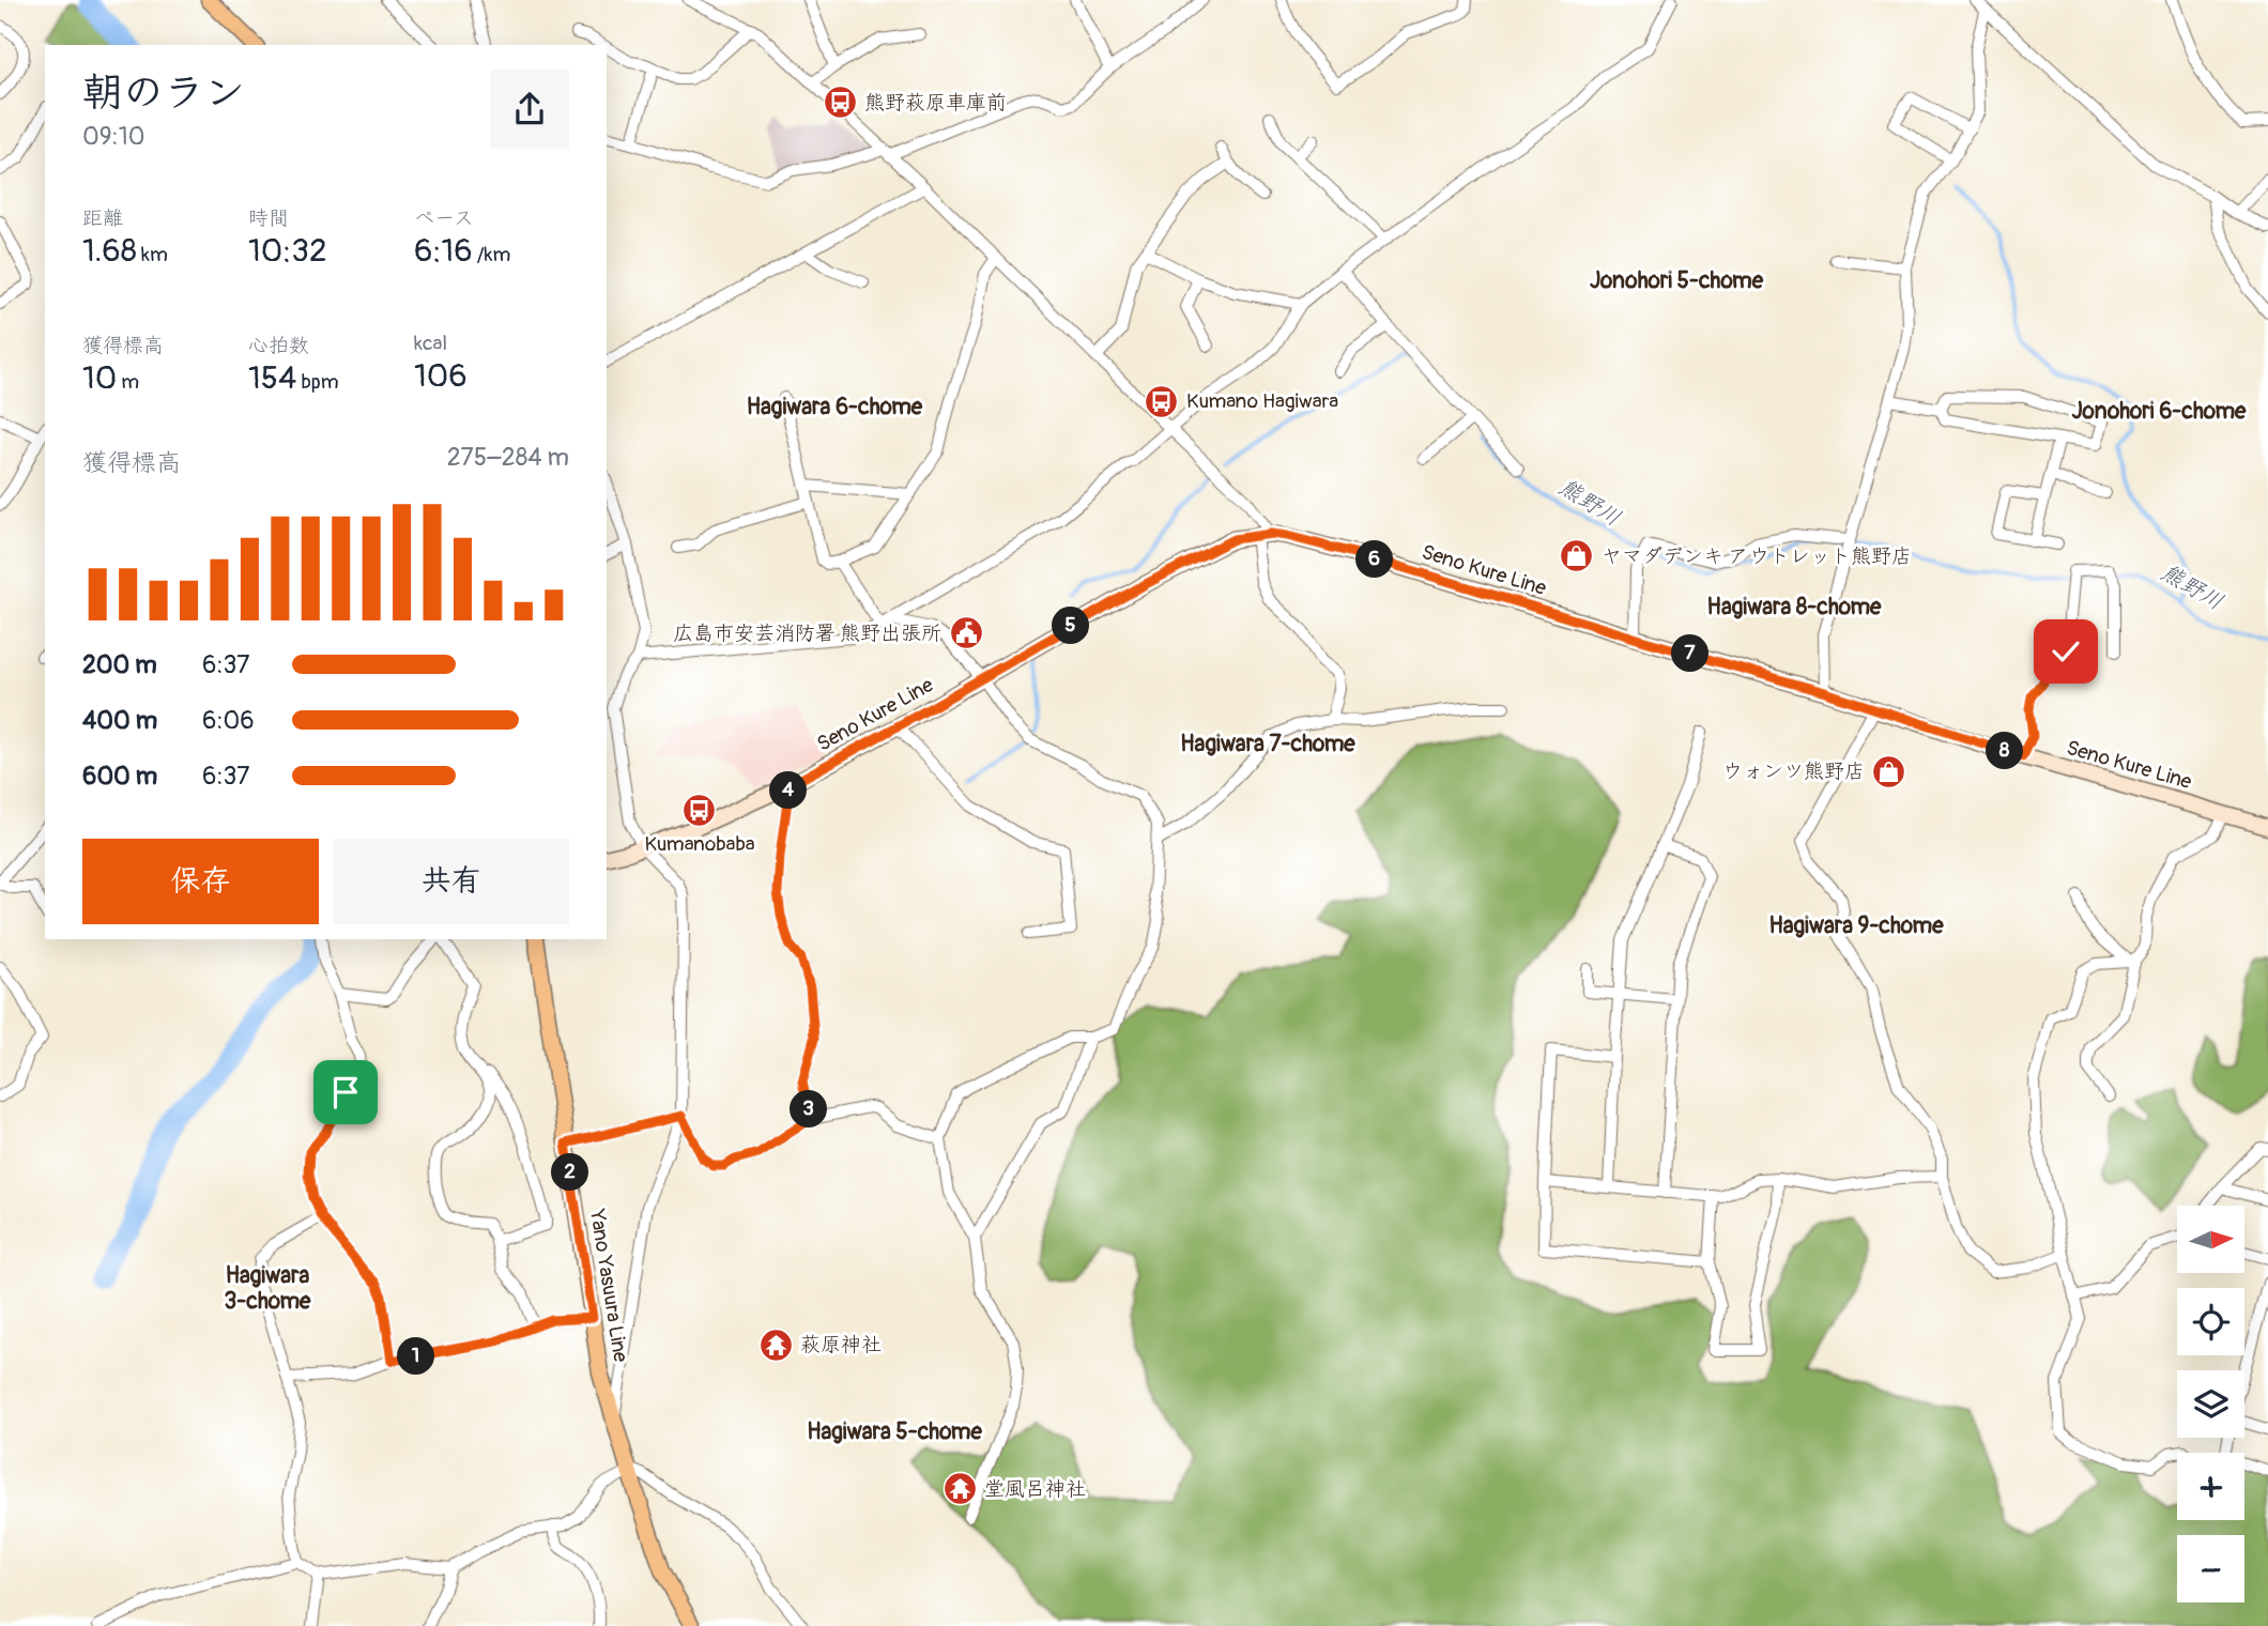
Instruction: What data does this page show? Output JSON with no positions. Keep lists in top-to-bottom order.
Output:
{
  "streets": {
    "main road": ["Seno Kure Line", "Yano Yasuura Line"]
  },
  "districts": [
    "Jonohori 5-chome",
    "Hagiwara 6-chome",
    "Jonohori 6-chome",
    "Hagiwara 8-chome",
    "Hagiwara 7-chome",
    "Hagiwara 9-chome",
    "Hagiwara 3-chome",
    "Hagiwara 5-chome"
  ],
  "water": ["熊野川"],
  "places": {
    "bus stop": ["熊野萩原車庫前", "Kumano Hagiwara", "Kumanobaba"],
    "shop": ["ヤマダデンキ アウトレット熊野店", "ウォンツ熊野店"],
    "public building": ["広島市安芸消防署 熊野出張所"],
    "temple": ["萩原神社", "堂風呂神社"]
  },
  "north": "right",
  "page": {
    "heading": ["朝のラン", "09:10"],
    "stats": [
      ["距離", "1.68 km"],
      ["時間", "10:32"],
      ["ペース", "6:16 /km"],
      ["獲得標高", "10 m"],
      ["心拍数", "154 bpm"],
      ["kcal", "106"]
    ],
    "chart": ["獲得標高", "275–284 m"],
    "pins": [
      "6",
      "5",
      "7",
      "8",
      "4",
      "3",
      "2",
      "1"
    ],
    "list": [
      {
        "name": "200 m",
        "note": "6:37"
      },
      {
        "name": "400 m",
        "note": "6:06"
      },
      {
        "name": "600 m",
        "note": "6:37"
      }
    ],
    "buttons": ["保存", "共有"],
    "map_buttons": ["+", "−"]
  }
}
